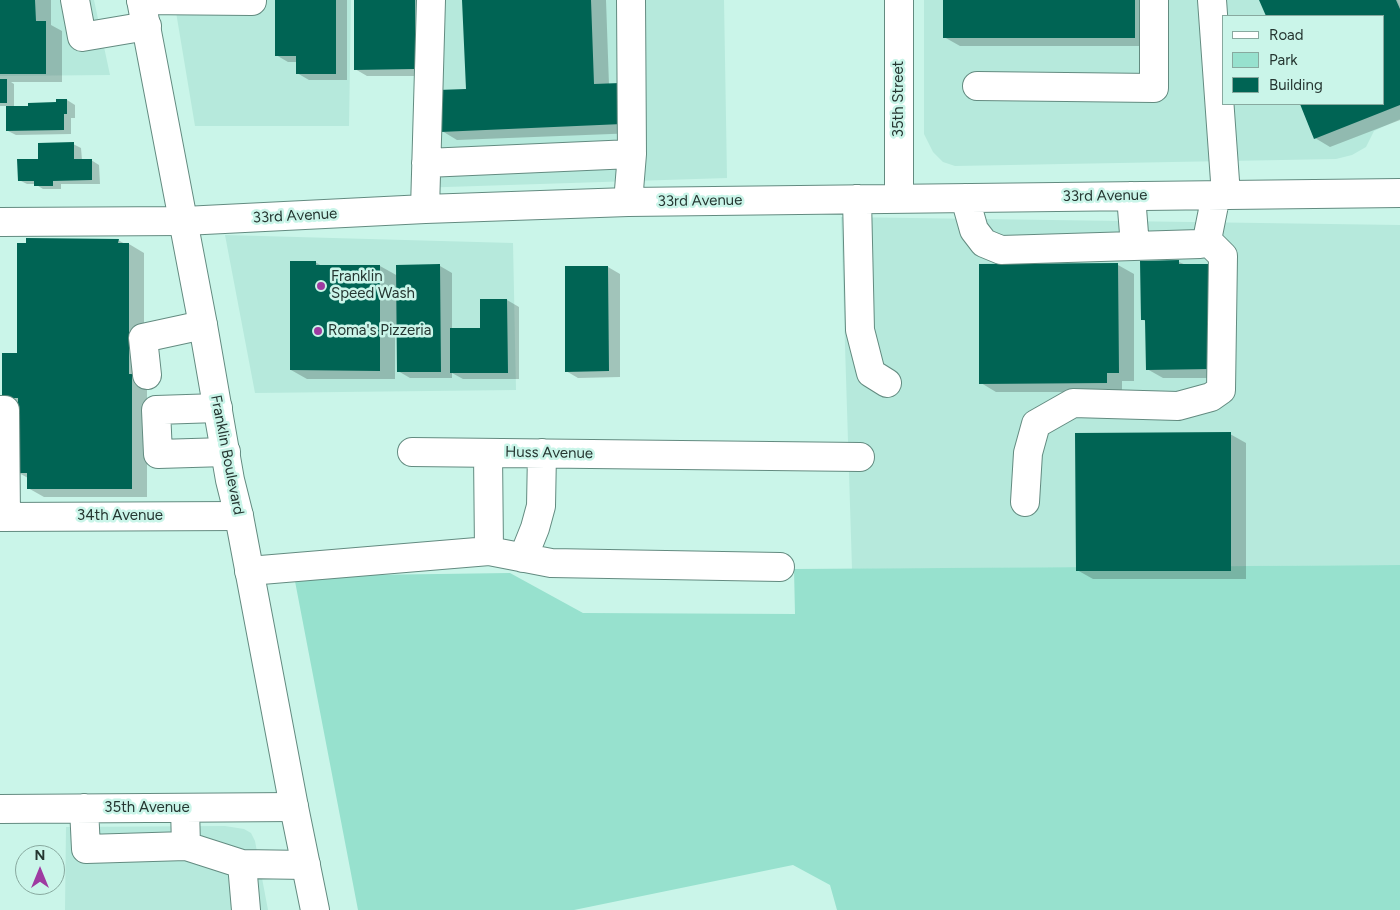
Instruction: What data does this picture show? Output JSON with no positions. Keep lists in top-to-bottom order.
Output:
{
  "streets": {
    "street": [
      "35th Street",
      "33rd Avenue",
      "Huss Avenue",
      "Franklin Boulevard",
      "34th Avenue",
      "35th Avenue"
    ]
  },
  "crossings": [
    ["35th Street", "33rd Avenue"],
    ["33rd Avenue", "Franklin Boulevard"],
    ["Franklin Boulevard", "34th Avenue"],
    ["Franklin Boulevard", "35th Avenue"]
  ],
  "places": ["Franklin Speed Wash", "Roma's Pizzeria"],
  "legend": ["Road", "Park", "Building"],
  "north": "top"
}
